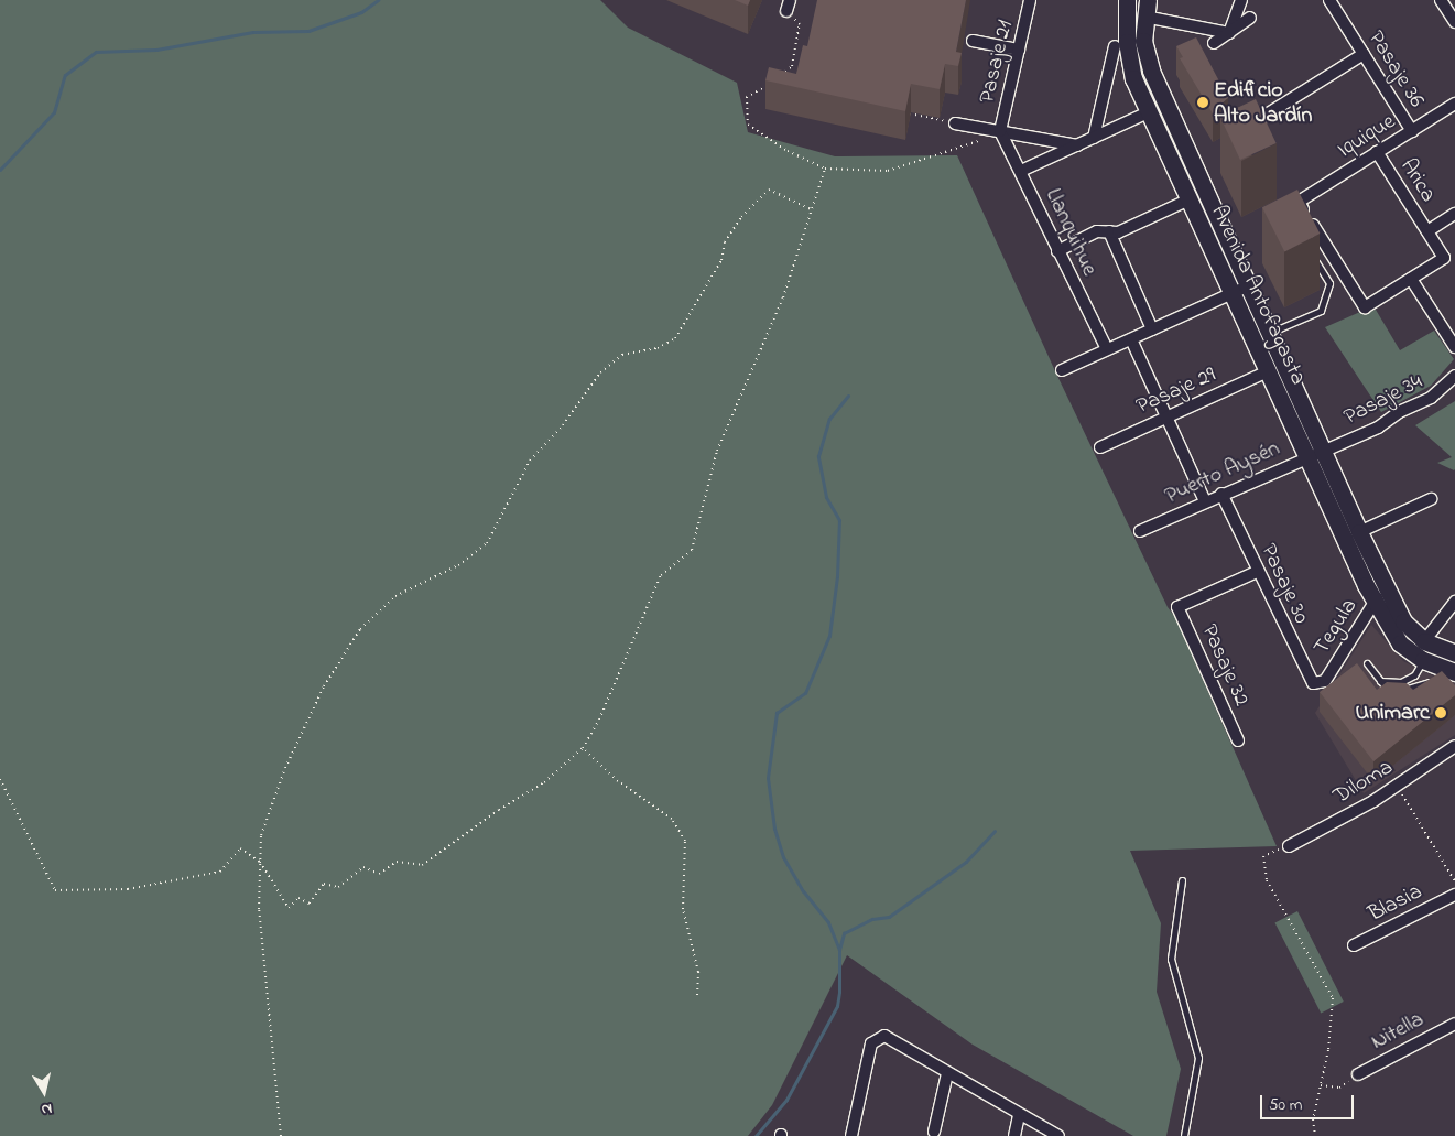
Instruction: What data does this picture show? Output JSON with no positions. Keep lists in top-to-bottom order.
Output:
{
  "streets": {
    "street": [
      "Pasaje 21",
      "Pasaje 36",
      "Iquique",
      "Arica",
      "Llanquihue",
      "Avenida Antofagasta",
      "Pasaje 29",
      "Pasaje 34",
      "Puerto Aysén",
      "Pasaje 30",
      "Tegula",
      "Pasaje 32",
      "Diloma",
      "Blasia",
      "Nitella"
    ]
  },
  "crossings": [
    ["Pasaje 21", "Llanquihue"],
    ["Pasaje 36", "Iquique"],
    ["Iquique", "Arica"],
    ["Avenida Antofagasta", "Pasaje 29"],
    ["Avenida Antofagasta", "Pasaje 34"],
    ["Avenida Antofagasta", "Puerto Aysén"],
    ["Avenida Antofagasta", "Tegula"],
    ["Pasaje 34", "Puerto Aysén"],
    ["Puerto Aysén", "Pasaje 30"],
    ["Pasaje 30", "Tegula"],
    ["Pasaje 30", "Pasaje 32"]
  ],
  "places": ["Edificio Alto Jardín", "Unimarc"],
  "scale_bar": "50 m",
  "north": "bottom"
}
